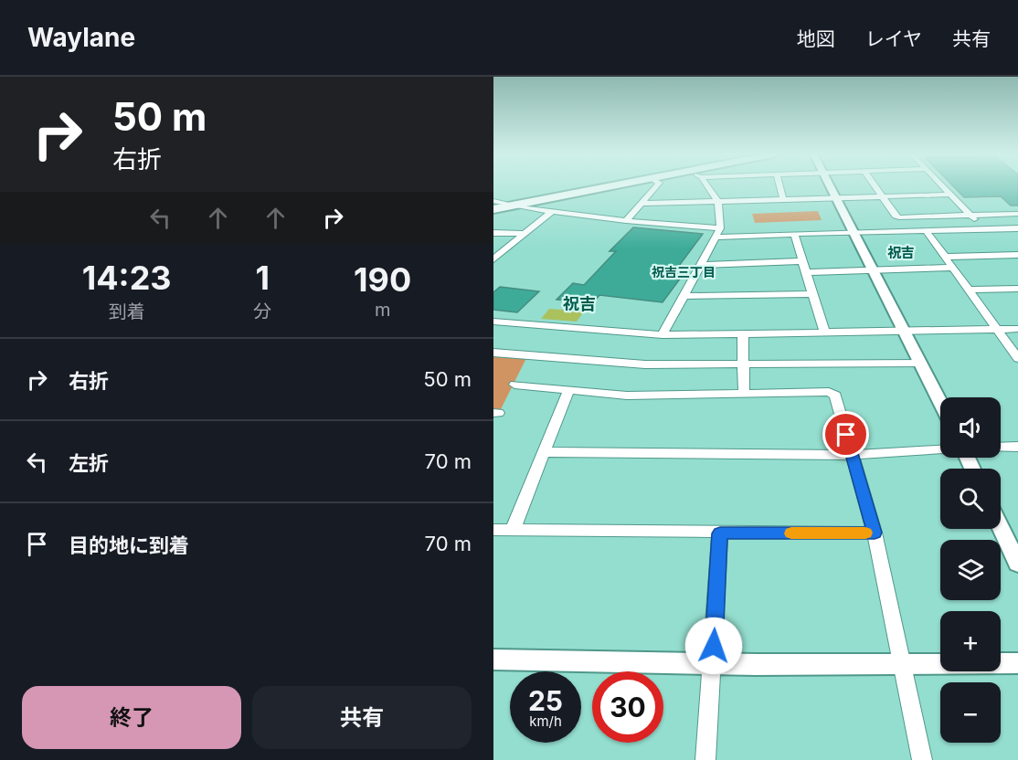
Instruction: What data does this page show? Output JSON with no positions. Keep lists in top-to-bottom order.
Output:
{
  "districts": ["祝吉", "祝吉三丁目", "祝吉"],
  "page": {
    "header": "Waylane",
    "nav": ["地図", "レイヤ", "共有"],
    "turn": ["50 m", "右折"],
    "eta": [
      "14:23",
      "到着",
      "1",
      "分",
      "190",
      "m"
    ],
    "list": [
      {
        "name": "右折",
        "value": "50 m"
      },
      {
        "name": "左折",
        "value": "70 m"
      },
      {
        "name": "目的地に到着",
        "value": "70 m"
      }
    ],
    "map_buttons": ["+", "−"],
    "speed": "25 km/h",
    "limit": "30",
    "buttons": ["終了", "共有"]
  }
}
